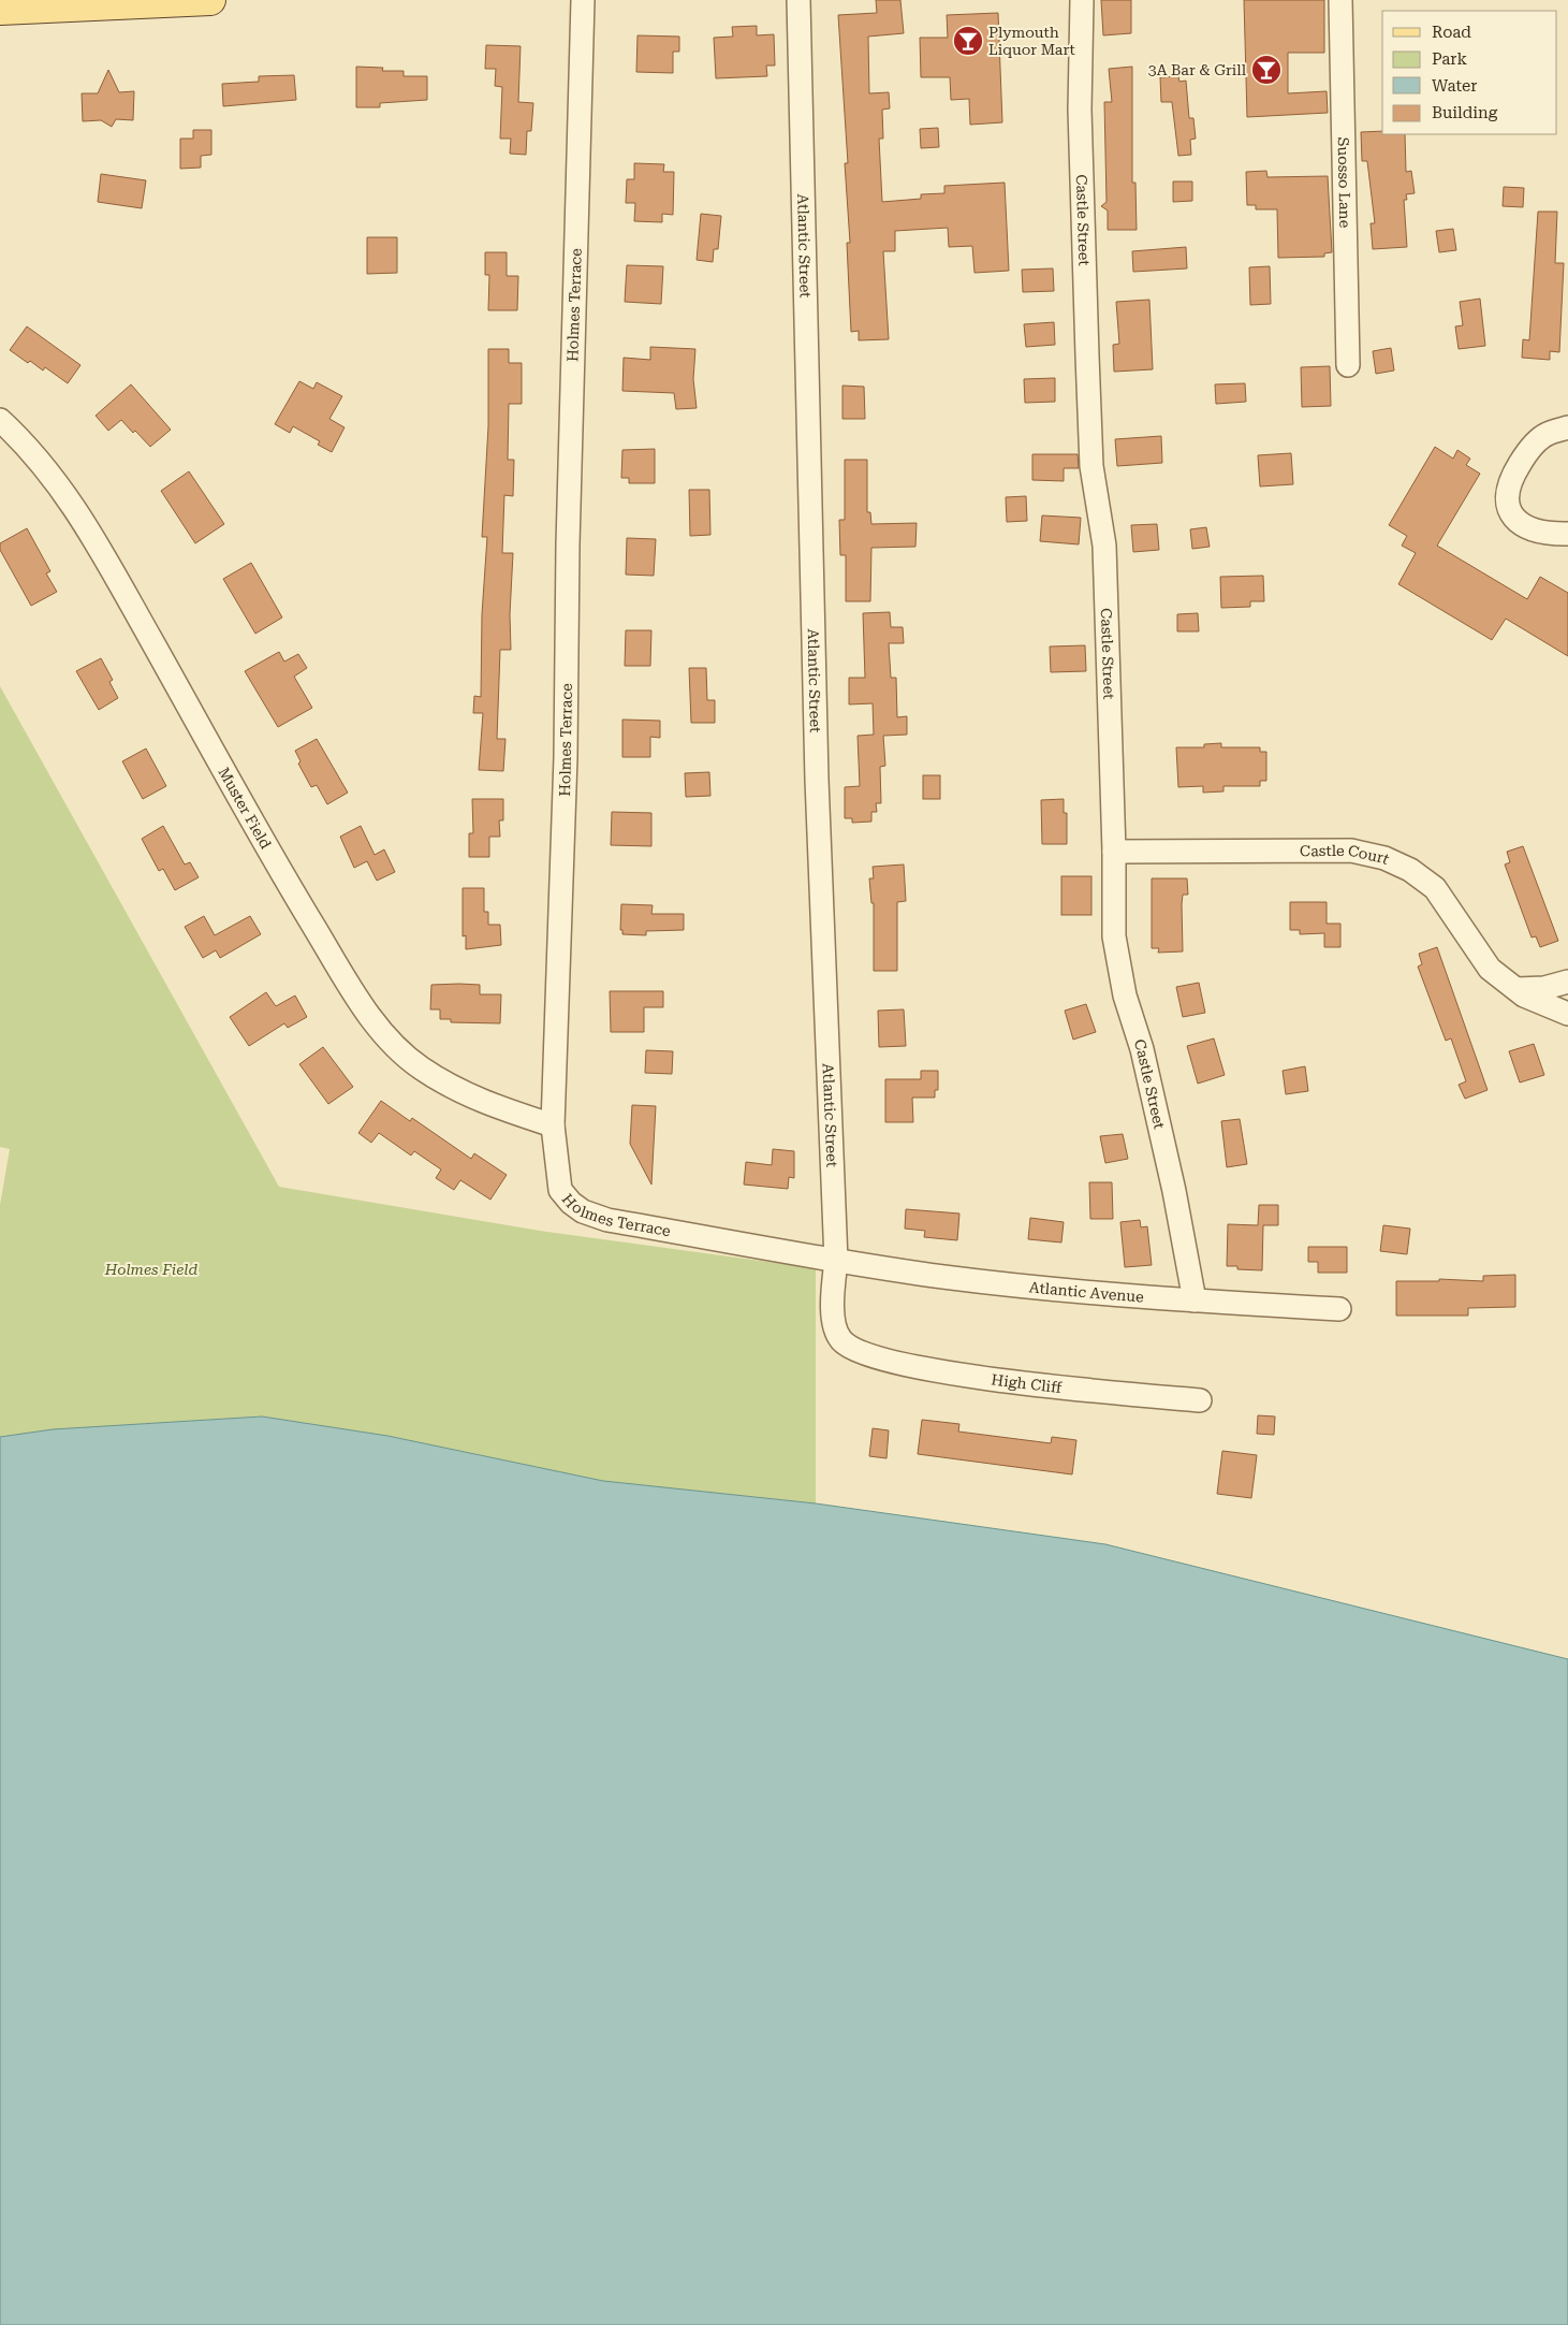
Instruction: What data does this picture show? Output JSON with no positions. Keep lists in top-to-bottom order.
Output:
{
  "streets": {
    "street": [
      "Suosso Lane",
      "Castle Street",
      "Atlantic Street",
      "Holmes Terrace",
      "Muster Field",
      "Castle Court",
      "Atlantic Avenue",
      "High Cliff"
    ]
  },
  "crossings": [
    ["Castle Street", "Castle Court"],
    ["Castle Street", "Atlantic Avenue"],
    ["Atlantic Street", "Holmes Terrace"],
    ["Atlantic Street", "Atlantic Avenue"],
    ["Atlantic Street", "High Cliff"],
    ["Holmes Terrace", "Muster Field"],
    ["Holmes Terrace", "Atlantic Avenue"]
  ],
  "parks": ["Holmes Field"],
  "places": {
    "bar": ["Plymouth Liquor Mart", "3A Bar & Grill"]
  },
  "legend": [
    "Road",
    "Park",
    "Water",
    "Building"
  ]
}
